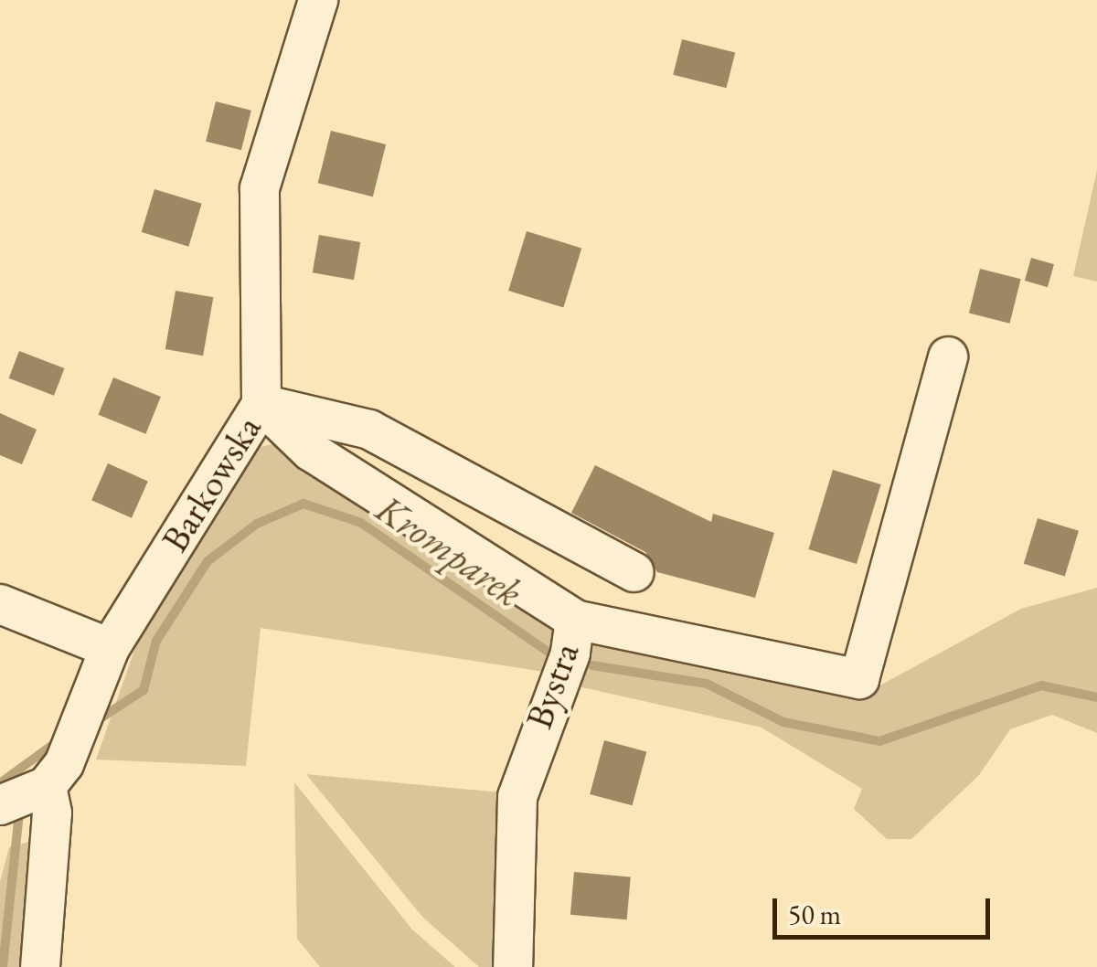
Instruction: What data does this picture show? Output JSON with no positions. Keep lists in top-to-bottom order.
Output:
{
  "streets": {
    "street": ["Barkowska", "Bystra"]
  },
  "crossings": [
    ["Barkowska", "Bystra"]
  ],
  "water": ["Kromparek"],
  "scale_bar": "50 m"
}
